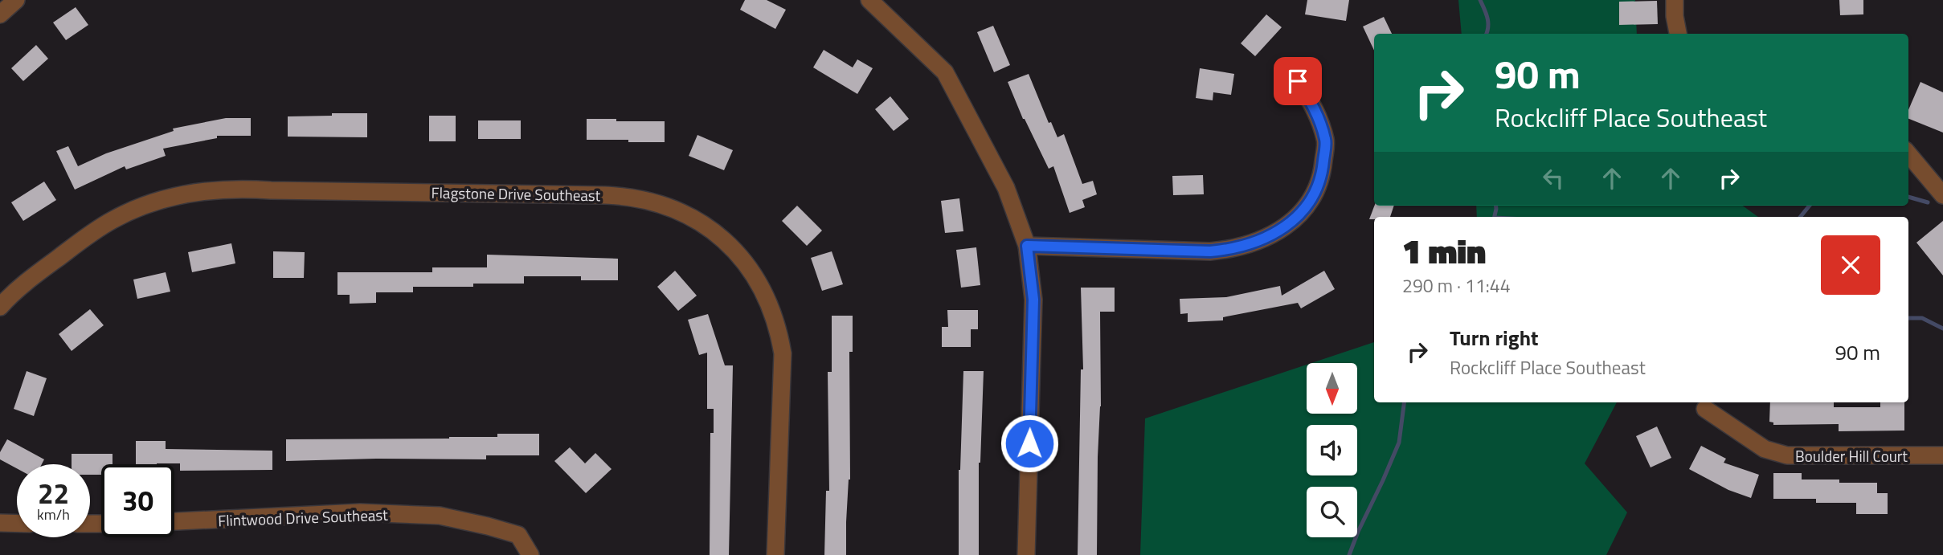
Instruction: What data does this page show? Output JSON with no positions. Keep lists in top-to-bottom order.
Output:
{
  "streets": {
    "street": ["Flagstone Drive Southeast", "Boulder Hill Court", "Flintwood Drive Southeast"]
  },
  "north": "bottom",
  "page": {
    "turn": ["90 m", "Rockcliff Place Southeast"],
    "heading": ["1 min", "290 m · 11:44"],
    "list": [
      {
        "name": "Turn right",
        "note": "Rockcliff Place Southeast",
        "value": "90 m"
      }
    ],
    "speed": "22 km/h",
    "limit": "30"
  }
}
